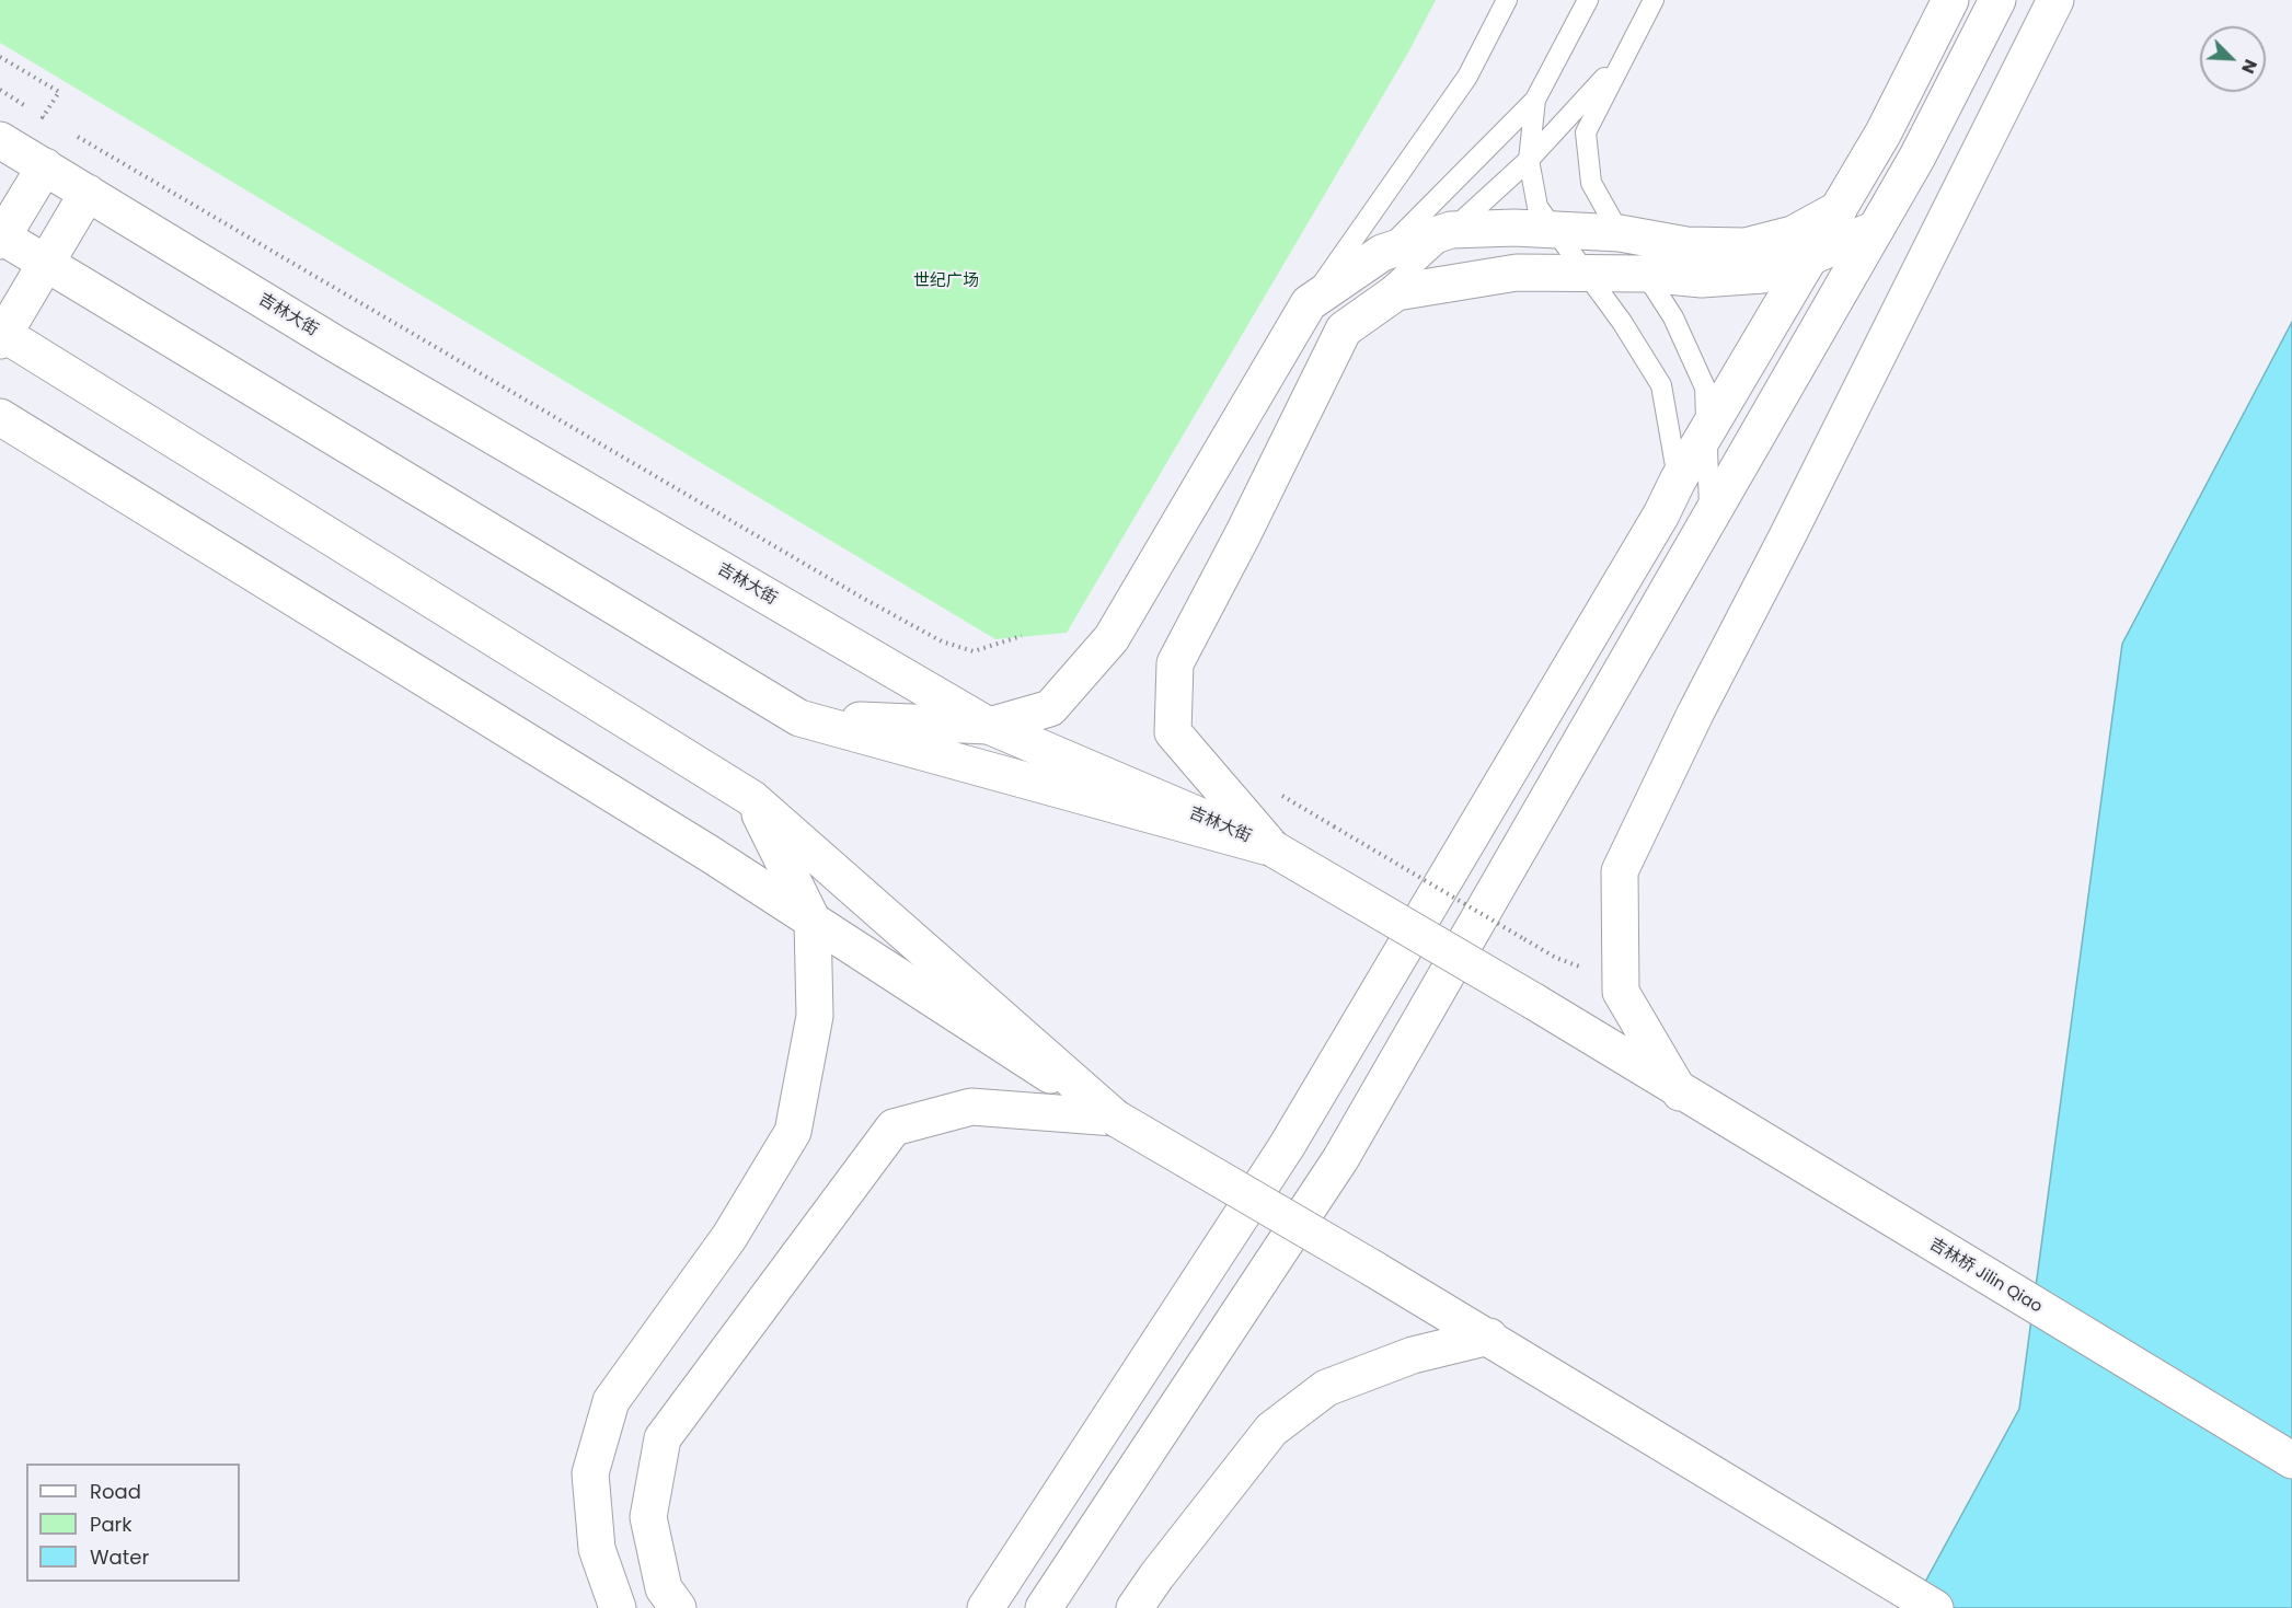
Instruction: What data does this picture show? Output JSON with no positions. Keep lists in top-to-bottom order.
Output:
{
  "streets": {
    "main road": ["吉林大街", "吉林桥 Jilin Qiao"]
  },
  "crossings": [
    ["吉林大街", "吉林桥 Jilin Qiao"]
  ],
  "parks": ["世纪广场"],
  "legend": ["Road", "Park", "Water"],
  "north": "bottom right"
}
